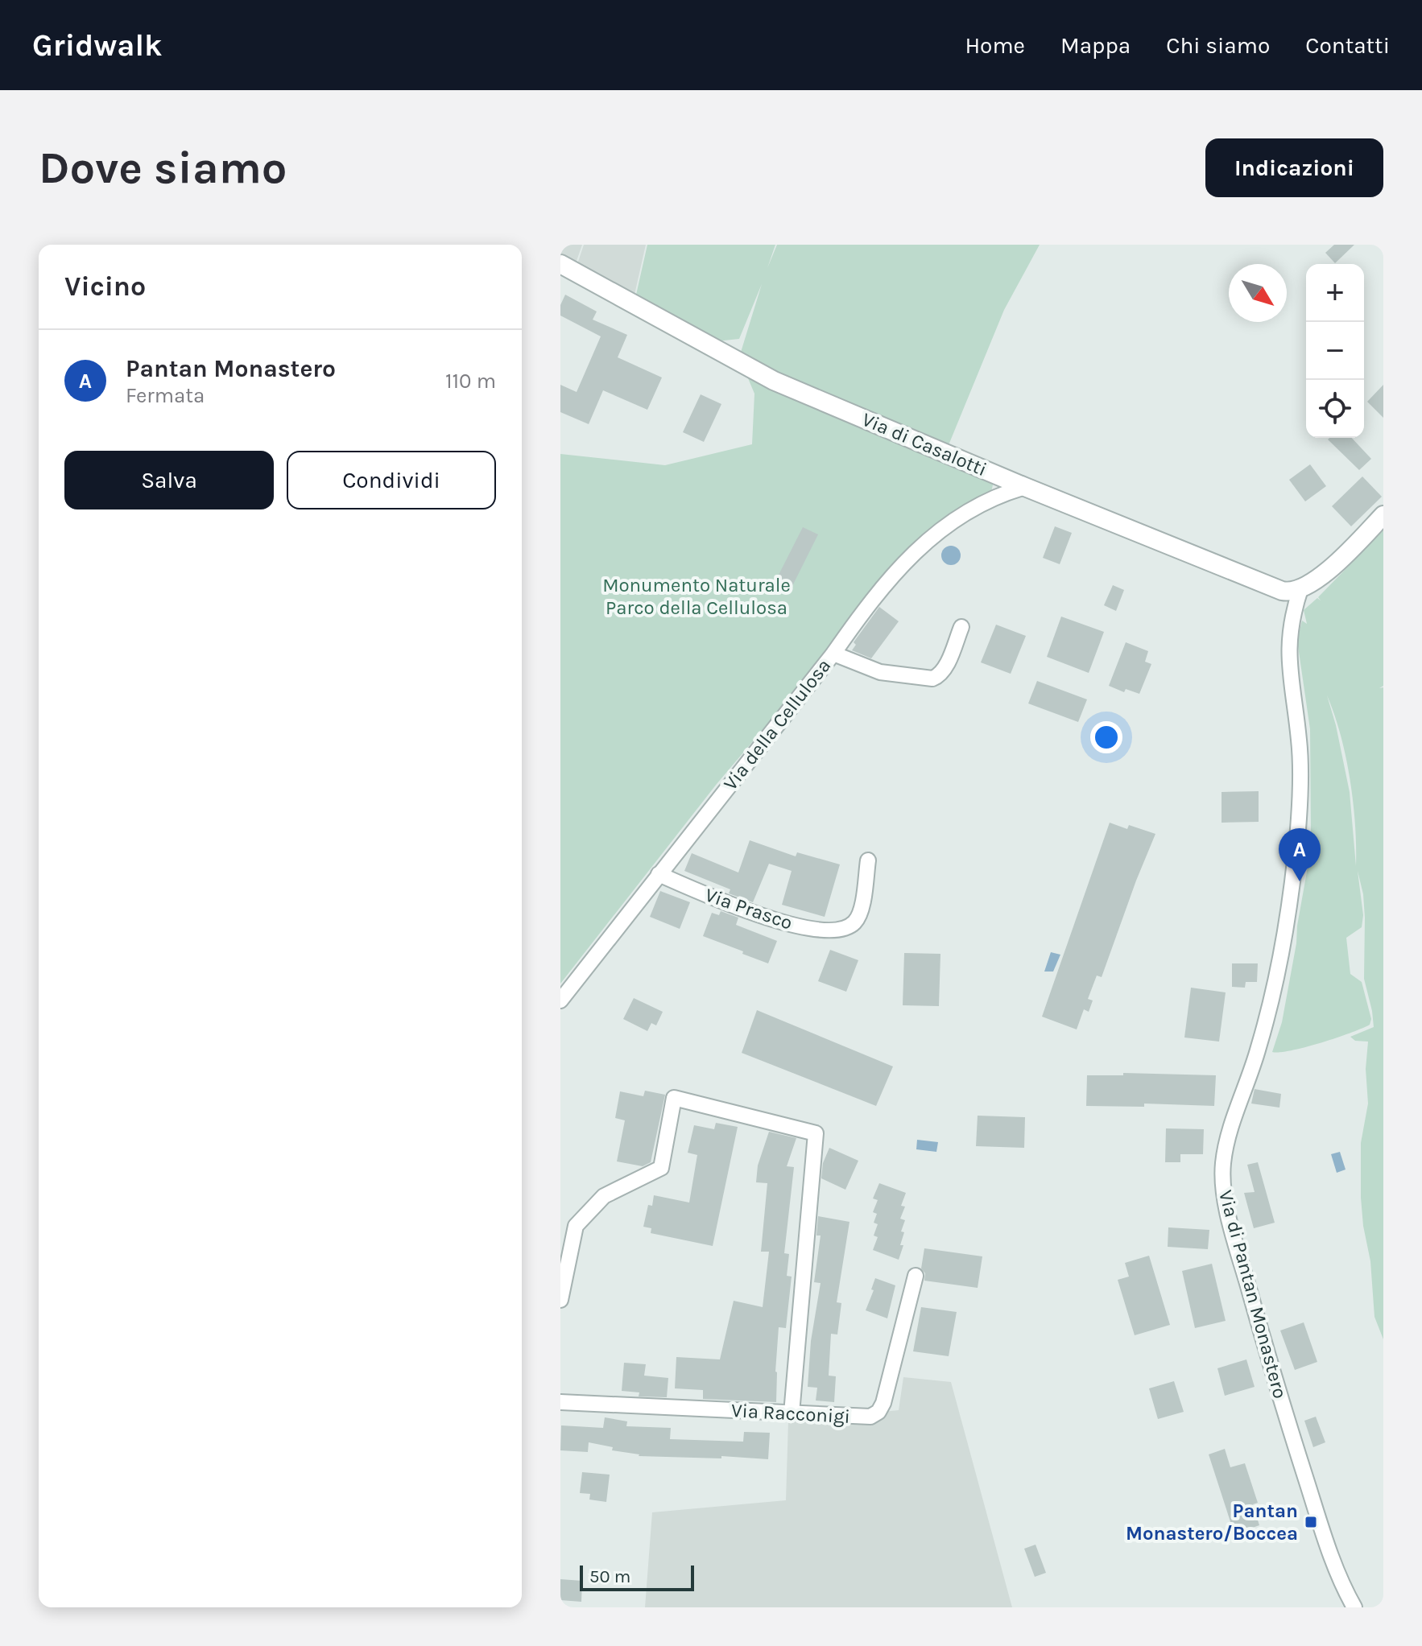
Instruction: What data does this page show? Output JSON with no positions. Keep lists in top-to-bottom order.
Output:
{
  "streets": {
    "street": [
      "Via di Casalotti",
      "Via della Cellulosa",
      "Via Prasco",
      "Via di Pantan Monastero",
      "Via Racconigi"
    ]
  },
  "crossings": [
    ["Via di Casalotti", "Via della Cellulosa"],
    ["Via di Casalotti", "Via di Pantan Monastero"],
    ["Via della Cellulosa", "Via Prasco"]
  ],
  "parks": ["Monumento Naturale Parco della Cellulosa"],
  "places": {
    "transit": ["Pantan Monastero/Boccea"]
  },
  "scale_bar": "50 m",
  "north": "bottom right",
  "page": {
    "header": "Gridwalk",
    "nav": [
      "Home",
      "Mappa",
      "Chi siamo",
      "Contatti"
    ],
    "buttons": [
      "Indicazioni",
      ["Salva", "Condividi"]
    ],
    "title": "Dove siamo",
    "heading": "Vicino",
    "map_buttons": ["+", "−"],
    "list": [
      {
        "mark": "A",
        "name": "Pantan Monastero",
        "note": "Fermata",
        "value": "110 m"
      }
    ],
    "pins": "A",
    "scale": "50 m"
  }
}
